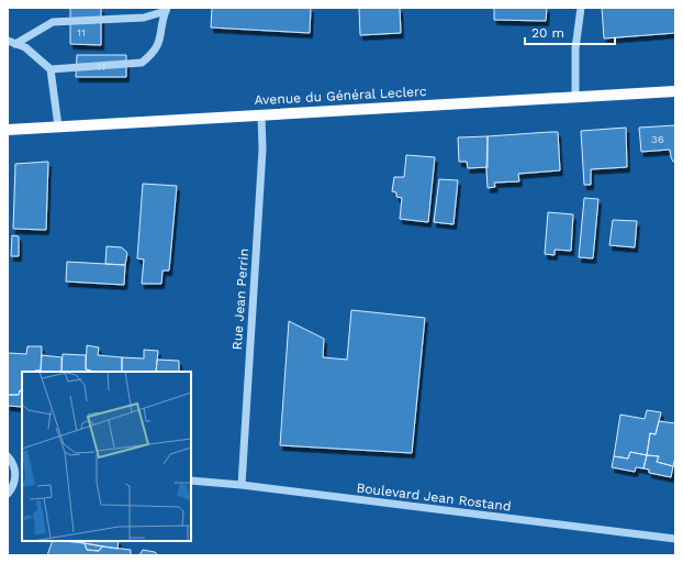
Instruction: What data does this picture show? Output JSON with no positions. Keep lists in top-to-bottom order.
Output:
{
  "streets": {
    "main road": ["Avenue du Général Leclerc"],
    "street": ["Rue Jean Perrin", "Boulevard Jean Rostand"]
  },
  "crossings": [
    ["Avenue du Général Leclerc", "Rue Jean Perrin"],
    ["Rue Jean Perrin", "Boulevard Jean Rostand"]
  ],
  "house_numbers": ["11", "11", "36"],
  "scale_bar": "20 m"
}
